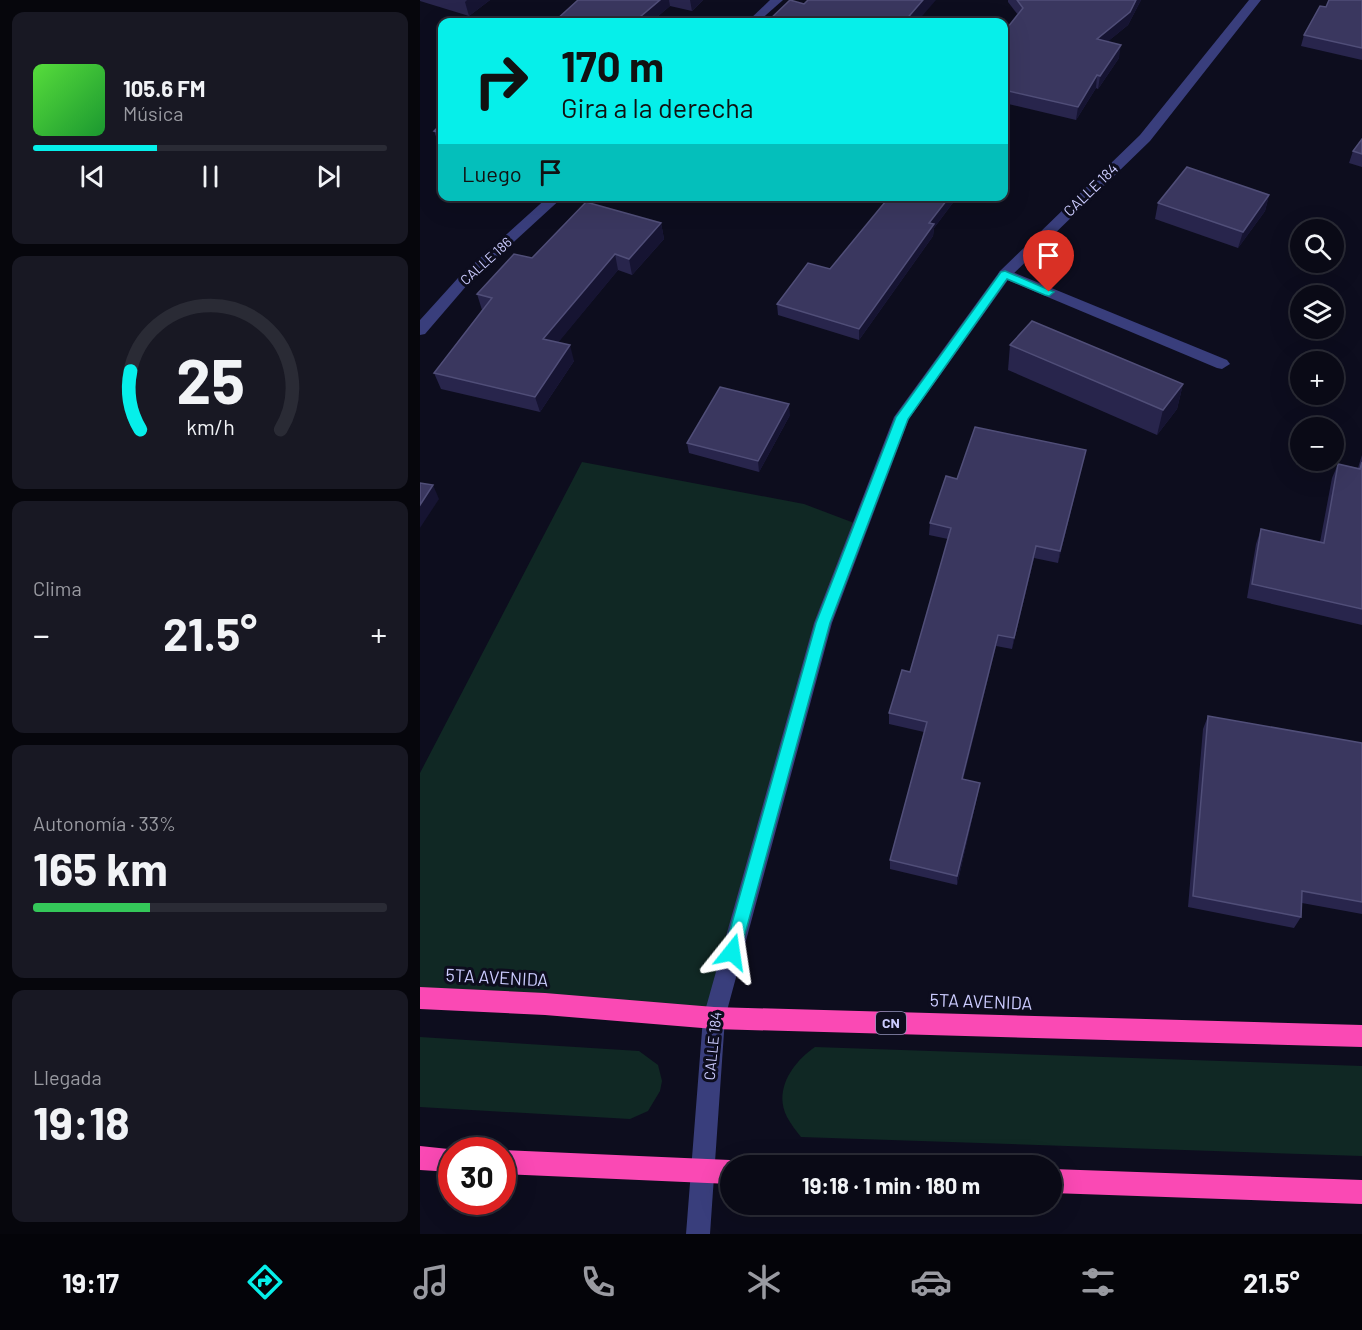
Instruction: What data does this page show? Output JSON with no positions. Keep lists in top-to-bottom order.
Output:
{
  "streets": {
    "highway": ["5TA AVENIDA", "CN"],
    "street": ["CALLE 184", "CALLE 186"]
  },
  "crossings": [
    ["CALLE 184", "5TA AVENIDA"]
  ],
  "page": {
    "turn": ["170 m", "Gira a la derecha"],
    "song": ["105.6 FM", "Música"],
    "then": "Luego",
    "map_buttons": ["+", "−"],
    "tile": [
      "Clima",
      ["Autonomía · 33%", "165 km"],
      ["Llegada", "19:18"]
    ],
    "heat": ["−", "21.5°", "+"],
    "limit": "30",
    "trip": "19:18 · 1 min · 180 m",
    "tabs": ["19:17", "21.5°"],
    "gauge": ["25", "km/h"]
  }
}
